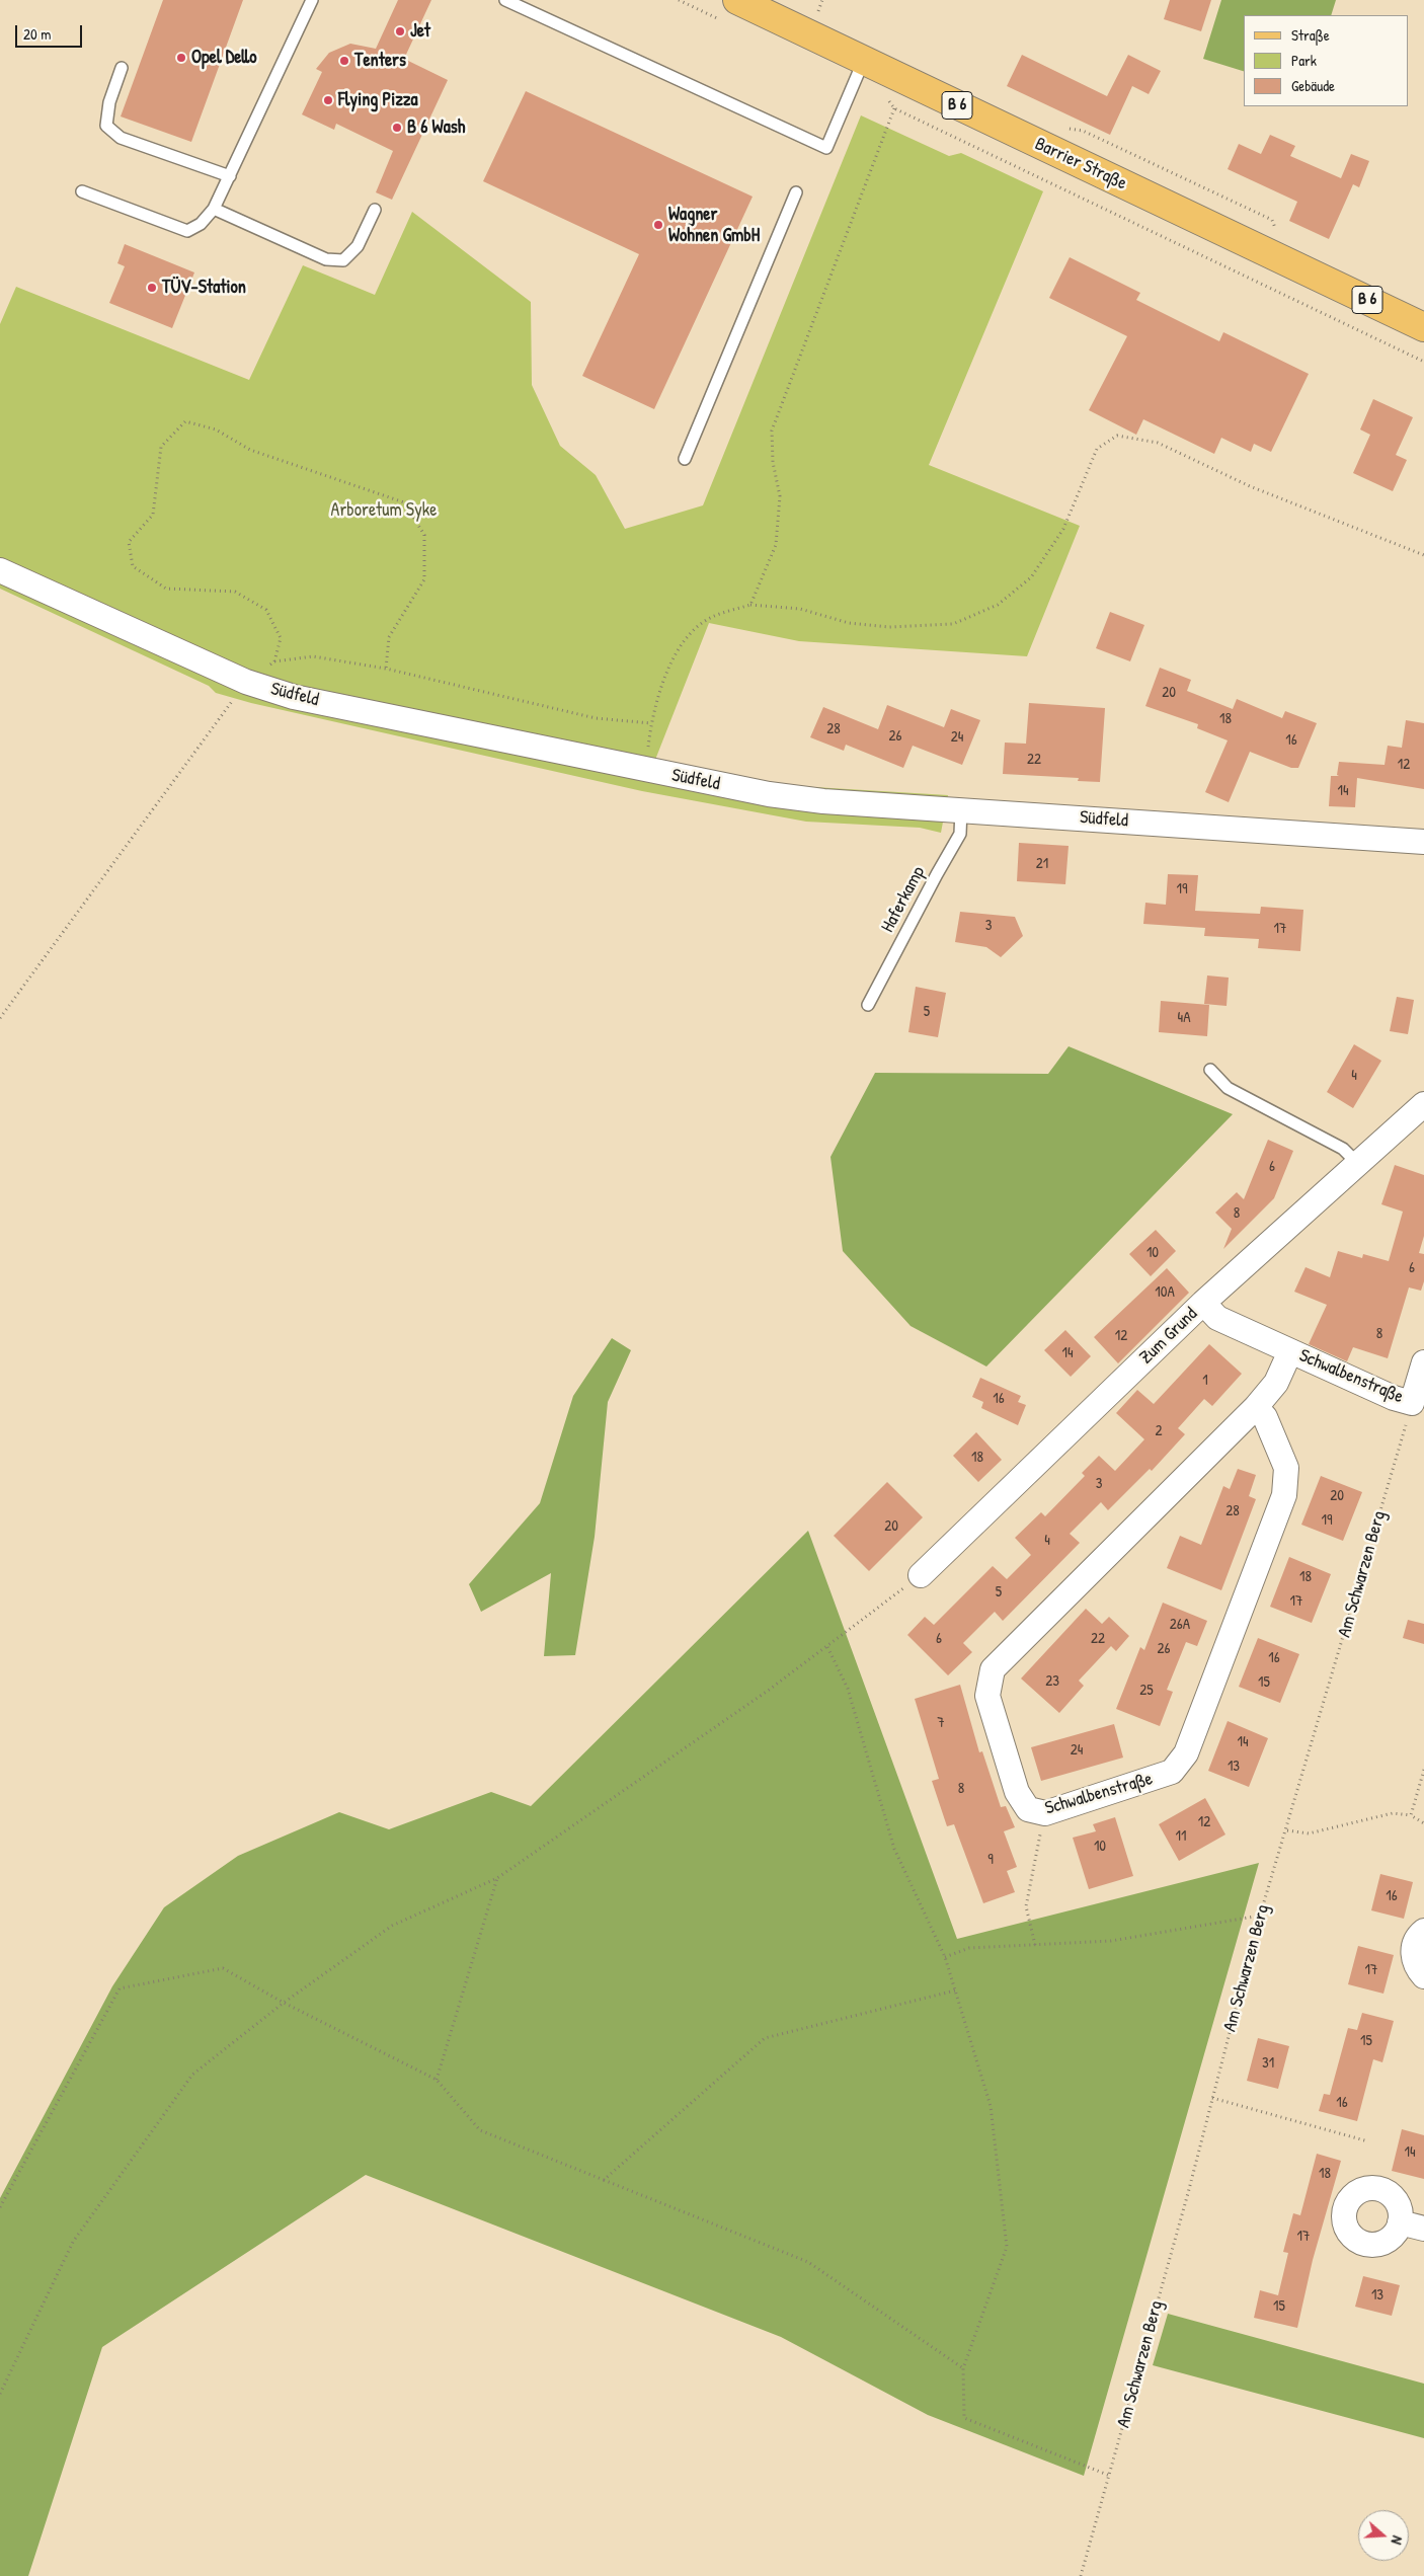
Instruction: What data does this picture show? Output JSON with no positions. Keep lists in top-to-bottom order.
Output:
{
  "streets": {
    "main road": ["B 6", "Barrier Straße"],
    "street": ["Südfeld", "Zum Grund", "Schwalbenstraße"],
    "lane": ["Haferkamp"],
    "path": ["Am Schwarzen Berg"]
  },
  "crossings": [
    ["Südfeld", "Haferkamp"],
    ["Zum Grund", "Schwalbenstraße"],
    ["Schwalbenstraße", "Am Schwarzen Berg"]
  ],
  "parks": ["Arboretum Syke"],
  "places": [
    "Jet",
    "Opel Dello",
    "Tenters",
    "Flying Pizza",
    "B 6 Wash",
    "Wagner Wohnen GmbH",
    "TÜV-Station"
  ],
  "house_numbers": [
    "20",
    "18",
    "28",
    "26",
    "24",
    "16",
    "22",
    "12",
    "14",
    "21",
    "19",
    "3",
    "17",
    "5",
    "4A",
    "4",
    "6",
    "8",
    "10",
    "6",
    "10A",
    "8",
    "12",
    "14",
    "1",
    "16",
    "2",
    "18",
    "3",
    "20",
    "28",
    "19",
    "20",
    "4",
    "18",
    "5",
    "17",
    "26A",
    "6",
    "22",
    "26",
    "16",
    "23",
    "15",
    "25",
    "7",
    "14",
    "24",
    "13",
    "8",
    "12",
    "11",
    "10",
    "9",
    "16",
    "17",
    "15",
    "31",
    "16",
    "14",
    "18",
    "17",
    "13",
    "15"
  ],
  "legend": ["Straße", "Park", "Gebäude"],
  "scale_bar": "20 m",
  "north": "right"
}
